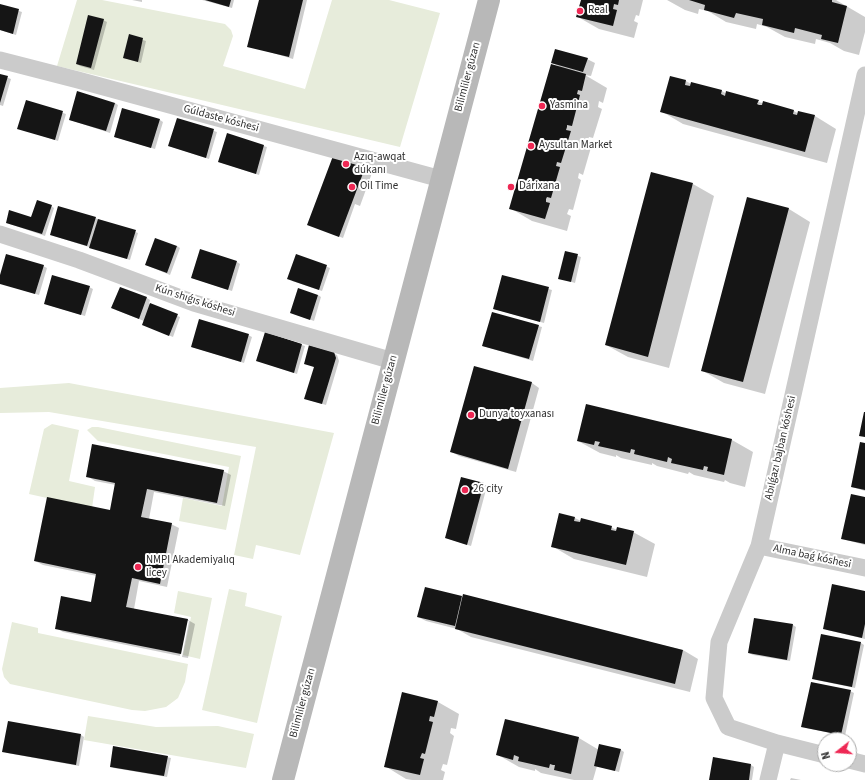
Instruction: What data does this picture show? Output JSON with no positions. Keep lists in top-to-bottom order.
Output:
{
  "streets": {
    "main road": ["Bilimliler gúzarı"],
    "street": [
      "Gúldaste kóshesi",
      "Kún shıǵıs kóshesi",
      "Abılǵazı bajban kóshesi",
      "Alma baǵ kóshesi"
    ]
  },
  "crossings": [
    ["Bilimliler gúzarı", "Gúldaste kóshesi"],
    ["Bilimliler gúzarı", "Kún shıǵıs kóshesi"],
    ["Abılǵazı bajban kóshesi", "Alma baǵ kóshesi"]
  ],
  "places": [
    "Real",
    "Yasmina",
    "Aysultan Market",
    "Azıq-awqat dúkanı",
    "Oil Time",
    "Dárixana",
    "Dunya toyxanası",
    "26 city",
    "NMPI Akademiyalıq licey"
  ],
  "north": "left"
}
